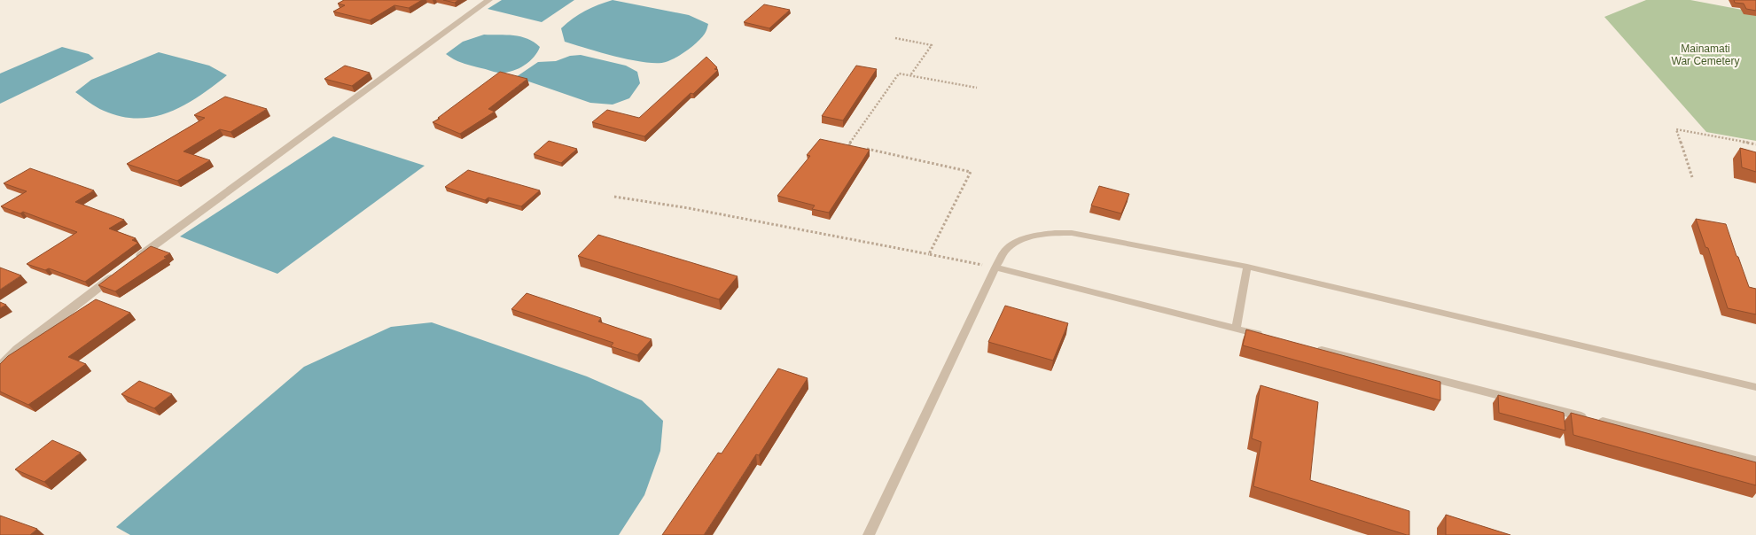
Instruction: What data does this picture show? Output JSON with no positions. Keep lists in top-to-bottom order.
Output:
{
  "parks": ["Mainamati War Cemetery"]
}
